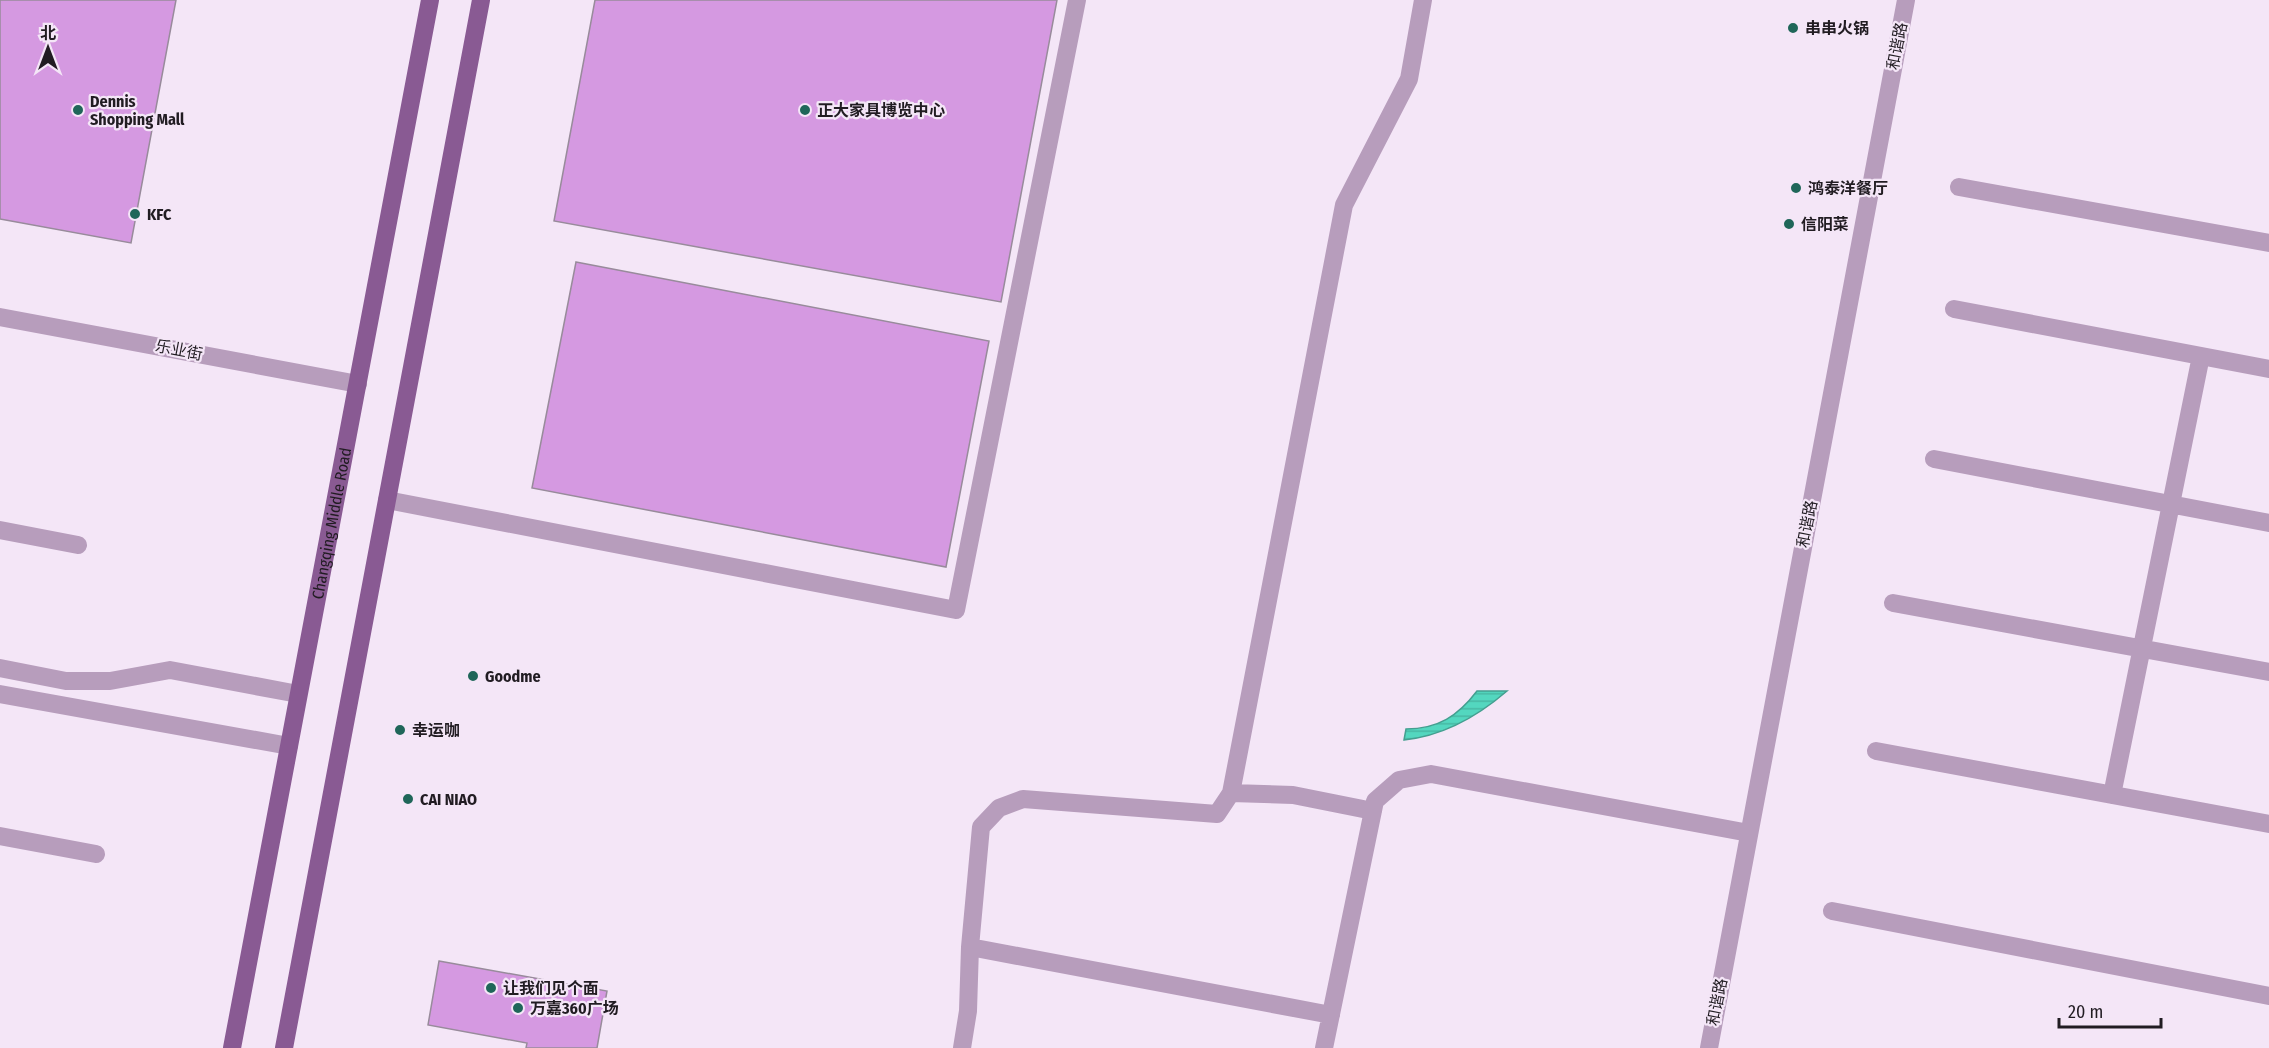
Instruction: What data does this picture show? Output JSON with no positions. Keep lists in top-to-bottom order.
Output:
{
  "streets": {
    "main road": ["Changqing Middle Road"],
    "street": ["和谐路", "乐业街"]
  },
  "crossings": [
    ["乐业街", "Changqing Middle Road"]
  ],
  "places": [
    "串串火锅",
    "Dennis Shopping Mall",
    "正大家具博览中心",
    "鸿泰洋餐厅",
    "KFC",
    "信阳菜",
    "Goodme",
    "幸运咖",
    "CAI NIAO",
    "让我们见个面",
    "万嘉360广场"
  ],
  "scale_bar": "20 m",
  "north": "top"
}
